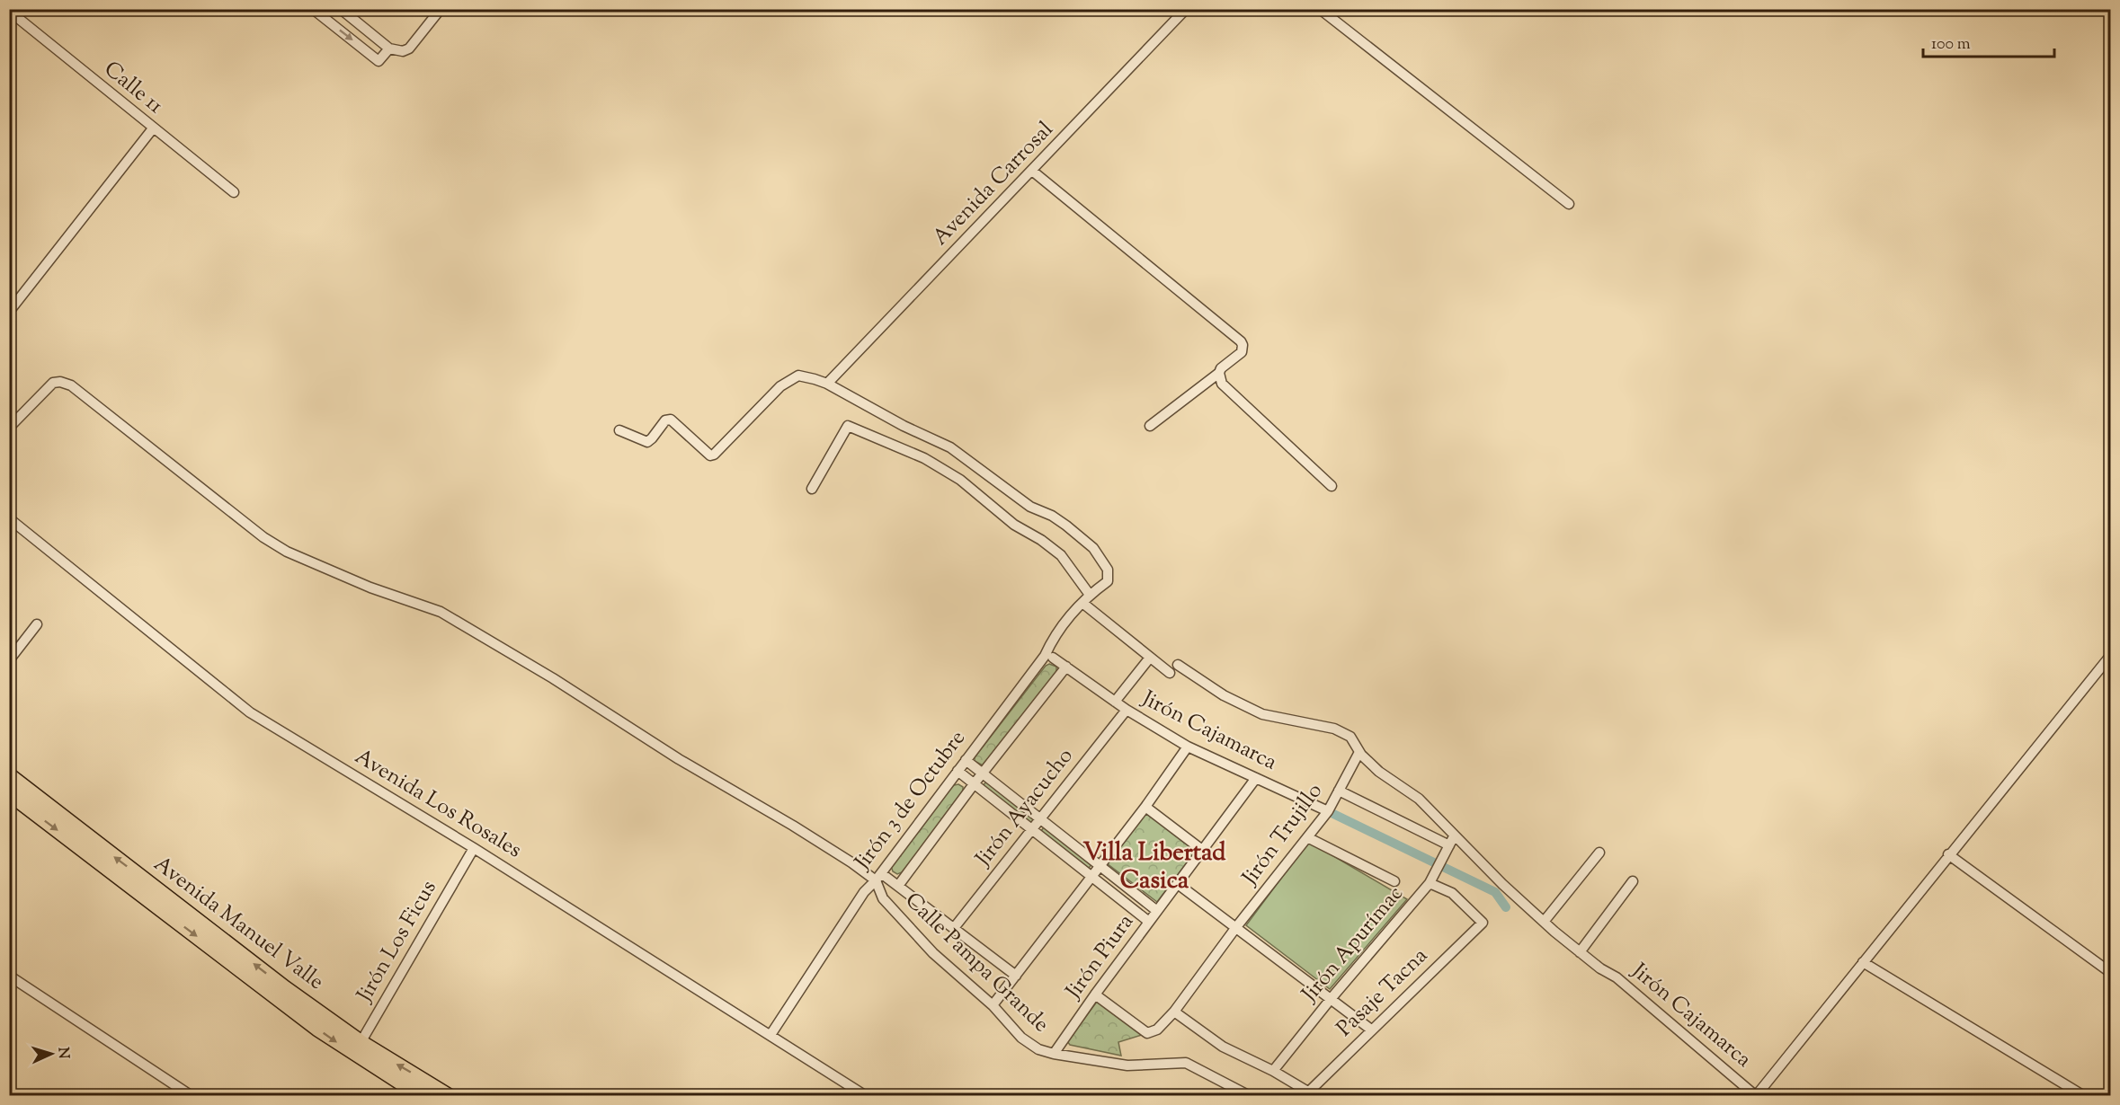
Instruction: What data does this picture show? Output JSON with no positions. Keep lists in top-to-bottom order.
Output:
{
  "streets": {
    "main road": ["Avenida Manuel Valle"],
    "street": [
      "Calle 11",
      "Avenida Carrosal",
      "Jirón Cajamarca",
      "Jirón 3 de Octubre",
      "Avenida Los Rosales",
      "Jirón Ayacucho",
      "Jirón Trujillo",
      "Jirón Los Ficus",
      "Jirón Apurímac",
      "Jirón Piura",
      "Calle Pampa Grande",
      "Pasaje Tacna"
    ]
  },
  "crossings": [
    ["Avenida Carrosal", "Jirón 3 de Octubre"],
    ["Jirón Cajamarca", "Jirón 3 de Octubre"],
    ["Jirón Cajamarca", "Jirón Ayacucho"],
    ["Jirón Cajamarca", "Jirón Trujillo"],
    ["Jirón Cajamarca", "Jirón Apurímac"],
    ["Jirón Cajamarca", "Jirón Piura"],
    ["Jirón 3 de Octubre", "Avenida Los Rosales"],
    ["Jirón 3 de Octubre", "Calle Pampa Grande"],
    ["Avenida Los Rosales", "Jirón Los Ficus"],
    ["Jirón Trujillo", "Jirón Piura"],
    ["Avenida Manuel Valle", "Jirón Los Ficus"],
    ["Jirón Apurímac", "Pasaje Tacna"],
    ["Jirón Piura", "Calle Pampa Grande"]
  ],
  "districts": ["Villa Libertad Casica"],
  "scale_bar": "100 m",
  "north": "right"
}
